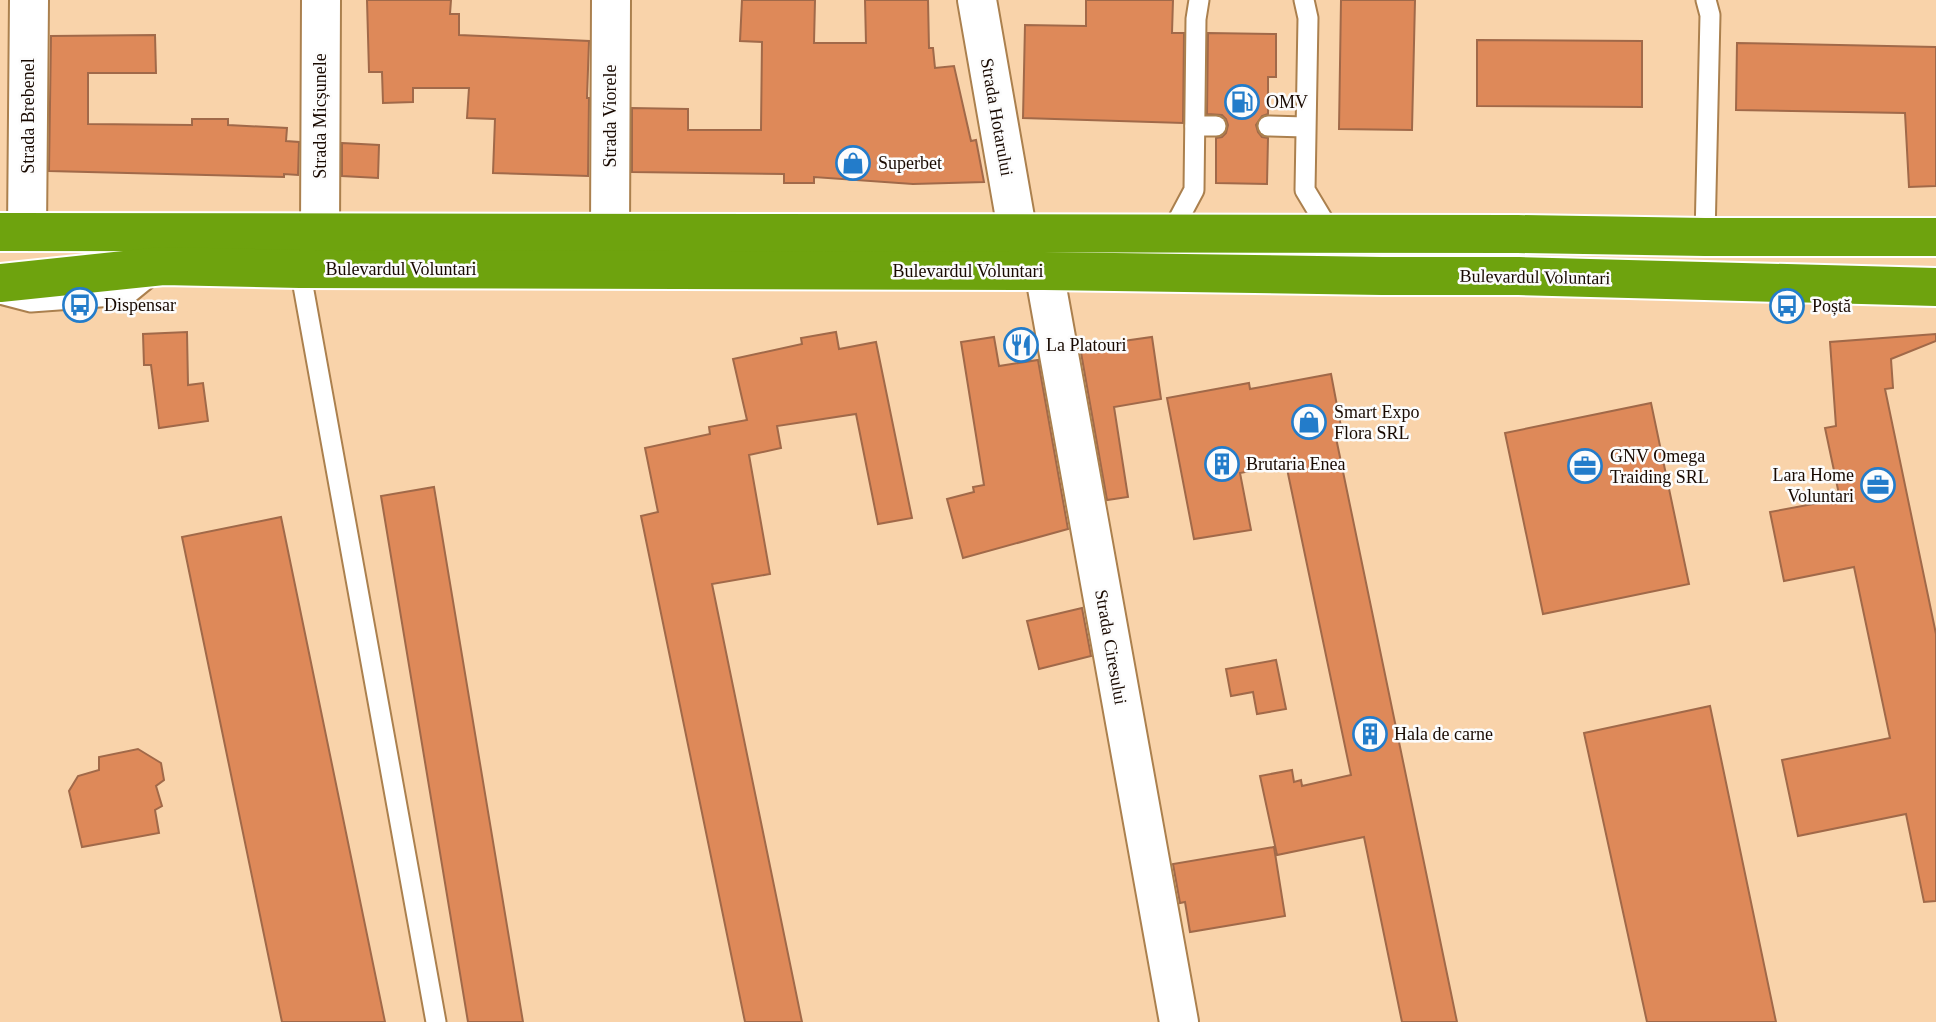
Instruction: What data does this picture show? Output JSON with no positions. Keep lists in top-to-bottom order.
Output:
{
  "streets": {
    "highway": ["Bulevardul Voluntari"],
    "street": [
      "Strada Brebenel",
      "Strada Micșunele",
      "Strada Viorele",
      "Strada Hotarului",
      "Strada Ciresului"
    ]
  },
  "crossings": [
    ["Strada Brebenel", "Bulevardul Voluntari"],
    ["Strada Micșunele", "Bulevardul Voluntari"],
    ["Strada Viorele", "Bulevardul Voluntari"],
    ["Strada Hotarului", "Bulevardul Voluntari"],
    ["Bulevardul Voluntari", "Strada Ciresului"]
  ],
  "places": {
    "fuel station": ["OMV"],
    "shop": ["Superbet", "Smart Expo Flora SRL"],
    "bus stop": ["Dispensar", "Poștă"],
    "restaurant": ["La Platouri"],
    "building": ["Brutaria Enea", "Hala de carne"],
    "office": ["GNV Omega Traiding SRL", "Lara Home Voluntari"]
  }
}
